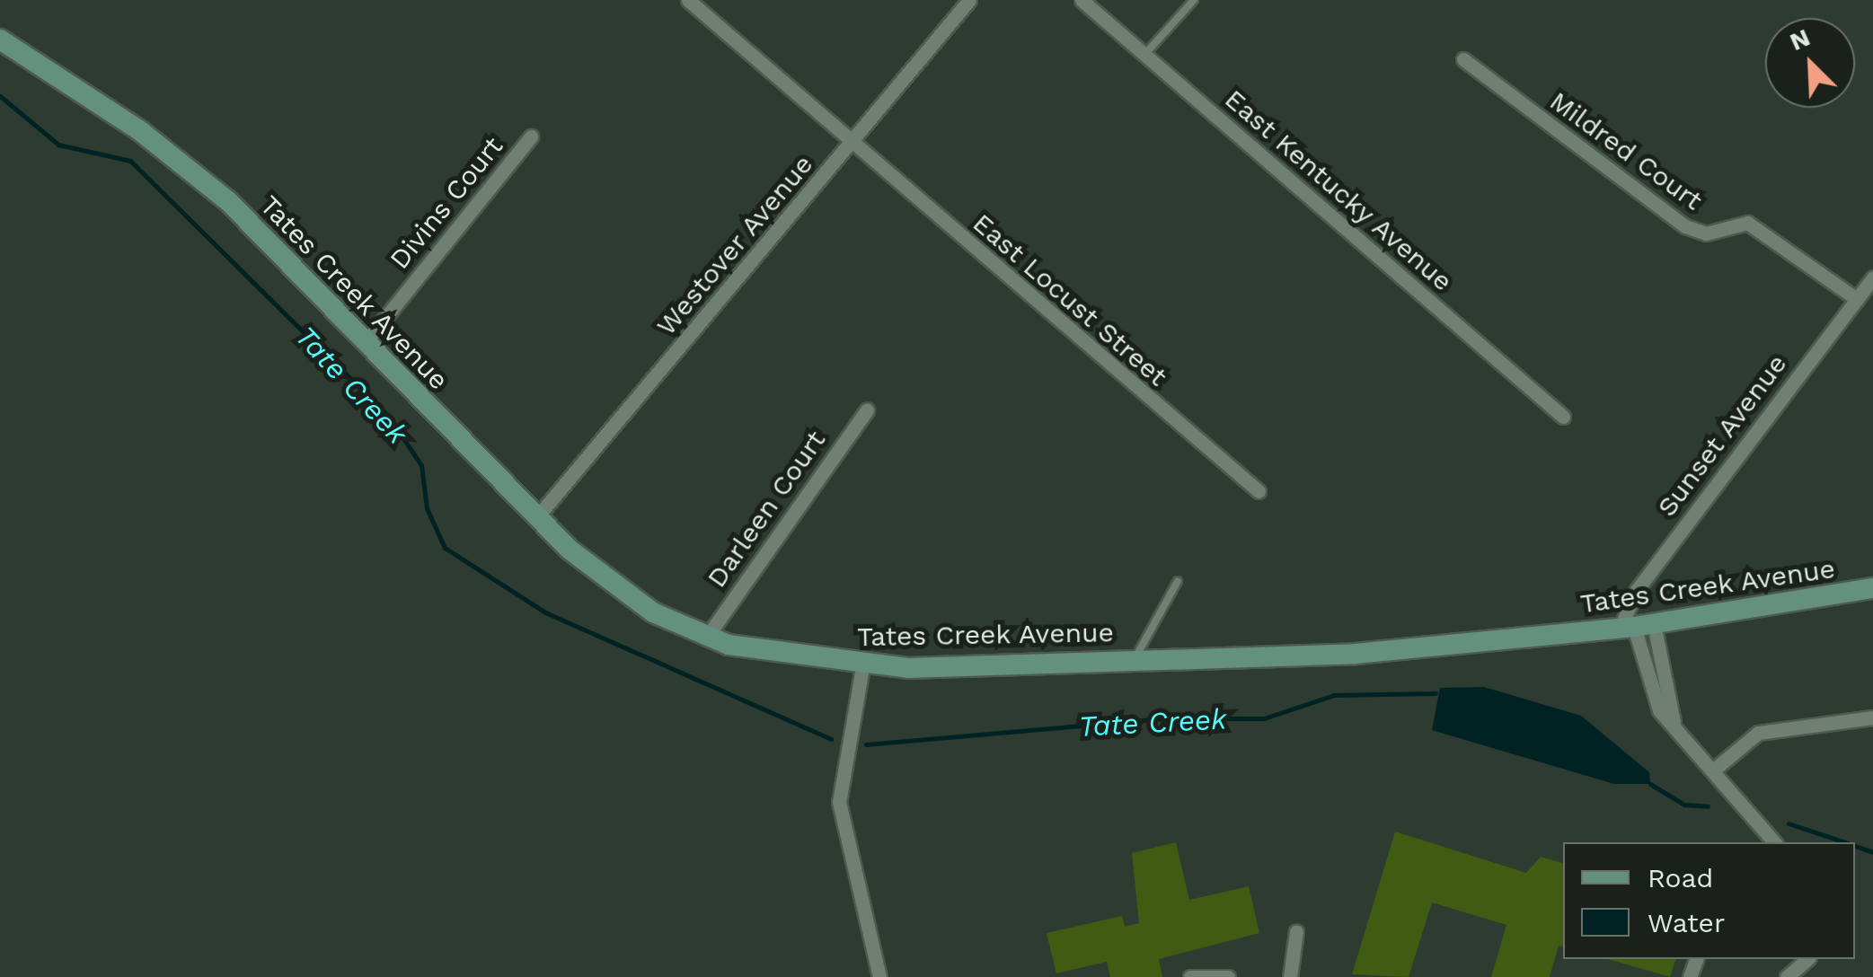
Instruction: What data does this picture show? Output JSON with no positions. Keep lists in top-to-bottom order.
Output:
{
  "streets": {
    "main road": ["Tates Creek Avenue"],
    "street": [
      "Mildred Court",
      "East Kentucky Avenue",
      "Divins Court",
      "Westover Avenue",
      "East Locust Street",
      "Sunset Avenue",
      "Darleen Court"
    ]
  },
  "crossings": [
    ["Mildred Court", "Sunset Avenue"],
    ["Divins Court", "Tates Creek Avenue"],
    ["Westover Avenue", "Tates Creek Avenue"],
    ["Westover Avenue", "East Locust Street"],
    ["Tates Creek Avenue", "Sunset Avenue"],
    ["Tates Creek Avenue", "Darleen Court"]
  ],
  "water": ["Tate Creek"],
  "legend": ["Road", "Water"],
  "north": "top left"
}
